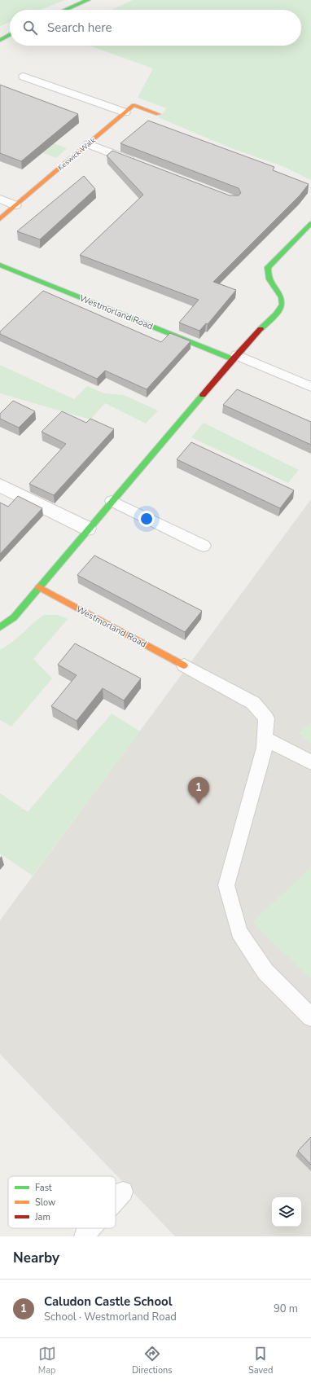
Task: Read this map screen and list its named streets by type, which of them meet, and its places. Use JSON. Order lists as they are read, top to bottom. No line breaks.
{"streets":{"street":["Keswick Walk","Westmorland Road"]},"legend":["Fast","Slow","Jam"],"page":{"search":"Search here","pins":"1","heading":"Nearby","list":[{"mark":"1","name":"Caludon Castle School","note":"School · Westmorland Road","value":"90 m"}],"nav":["Map","Directions","Saved"]}}
